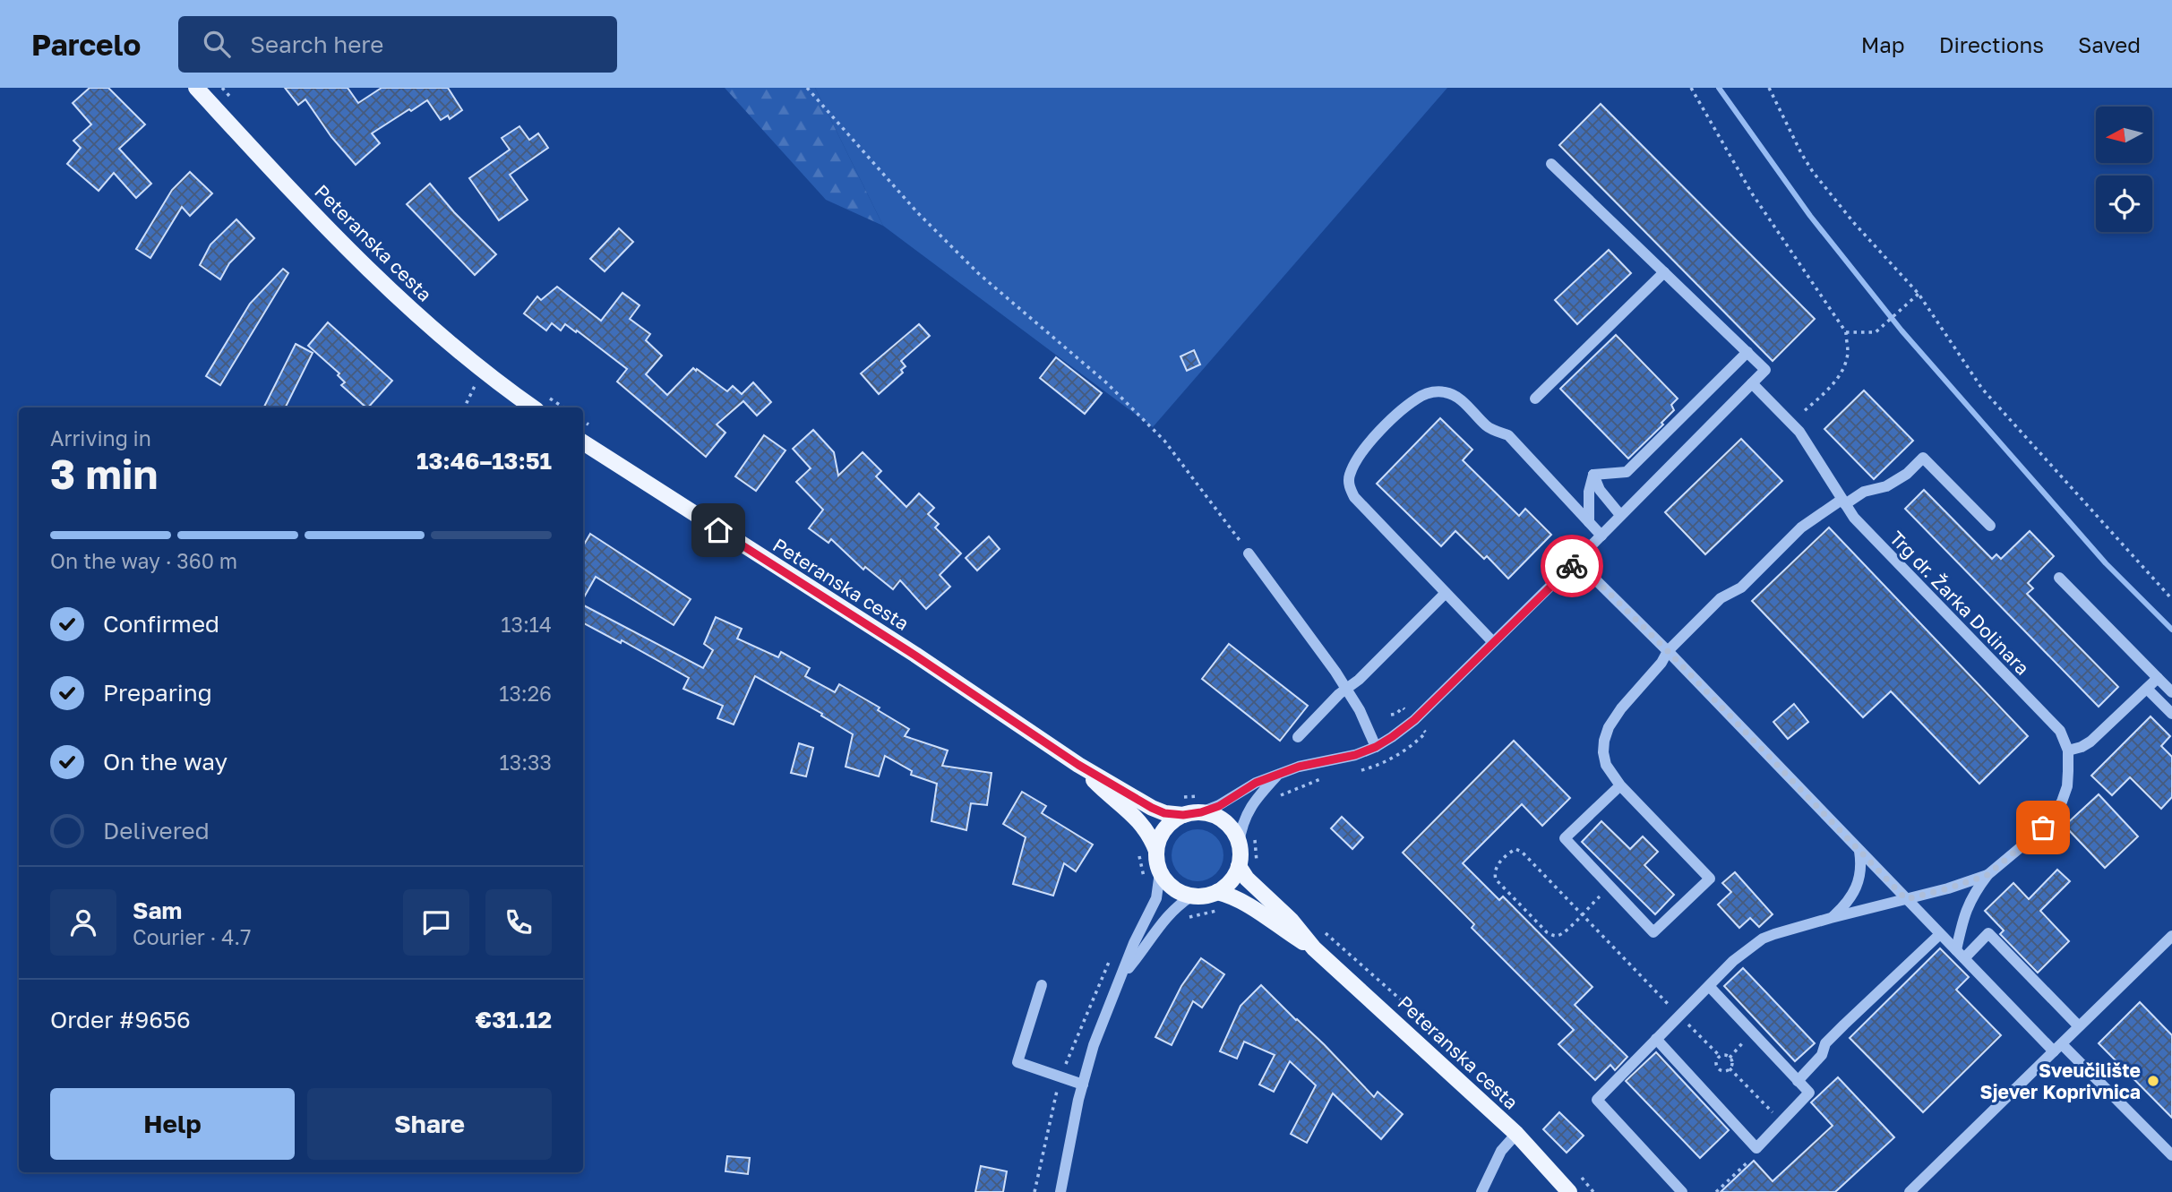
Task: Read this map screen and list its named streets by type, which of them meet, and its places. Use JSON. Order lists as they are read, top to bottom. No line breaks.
{"streets":{"main road":["Peteranska cesta"],"street":["Trg dr. Žarka Dolinara"]},"places":["Sveučilište Sjever Koprivnica"],"north":"left","page":{"header":"Parcelo","search":"Search here","nav":["Map","Directions","Saved"],"heading":["3 min","Arriving in","13:46–13:51"],"panel":["Sam","Courier · 4.7","Order #9656","€31.12"],"bar":"On the way · 360 m","list":[["Confirmed","13:14"],["Preparing","13:26"],["On the way","13:33"],"Delivered"],"buttons":["Help","Share"]}}
